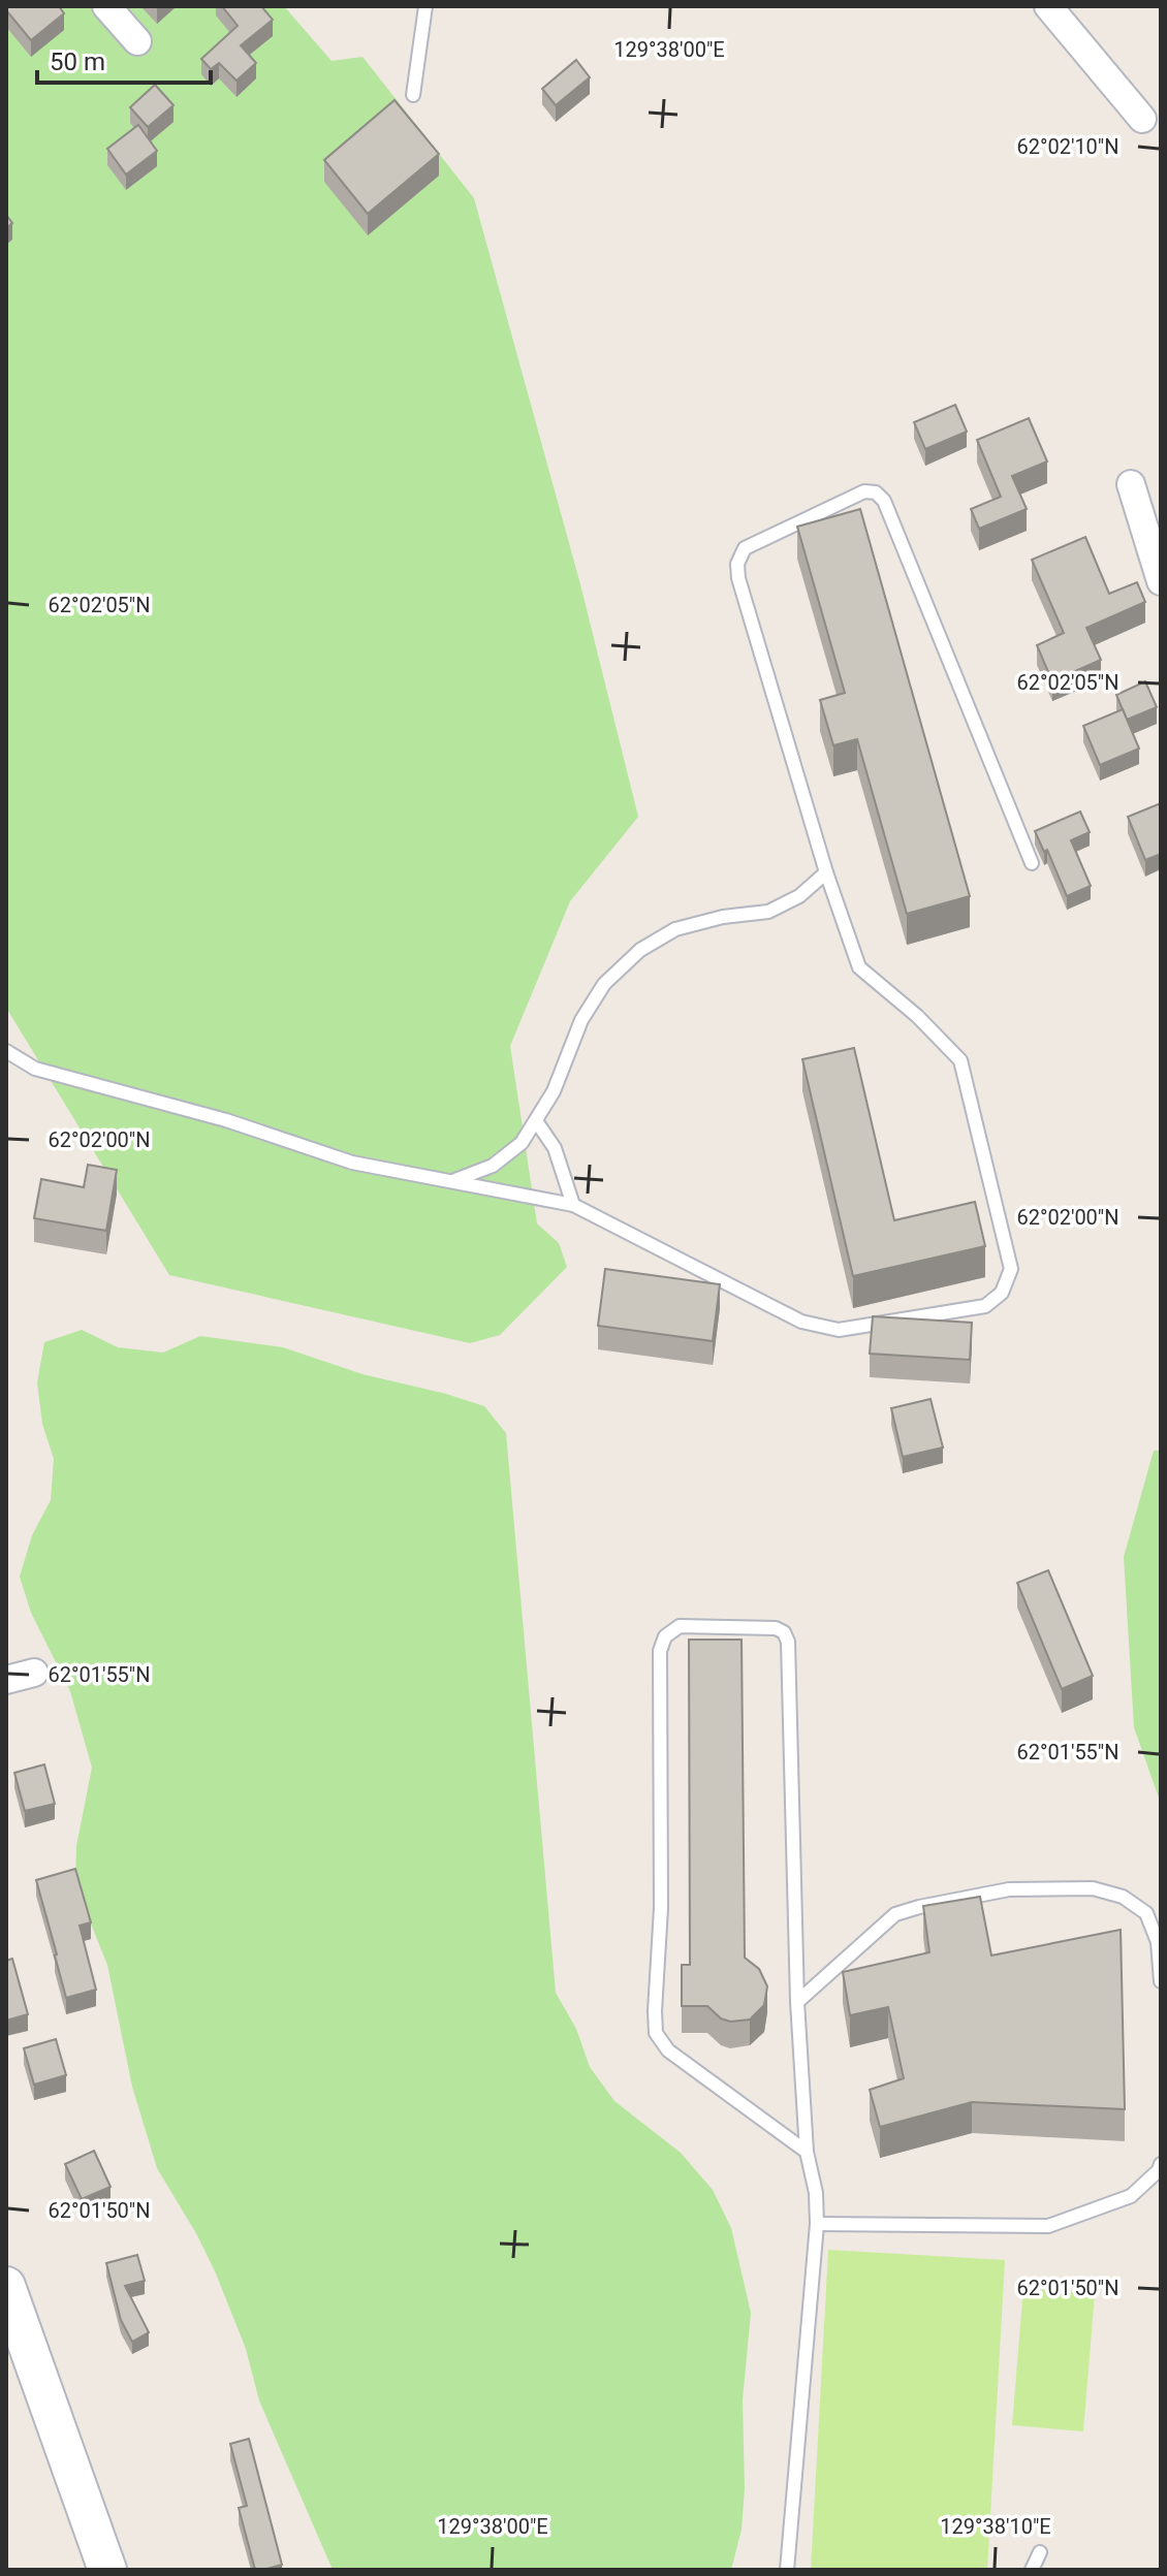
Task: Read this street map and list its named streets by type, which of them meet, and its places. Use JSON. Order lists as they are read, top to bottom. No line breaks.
{"scale_bar":"50 m","coordinates":["129°38'00\"E","62°02'10\"N","62°02'05\"N","62°02'00\"N","62°01'55\"N","62°01'50\"N","129°38'10\"E"]}
